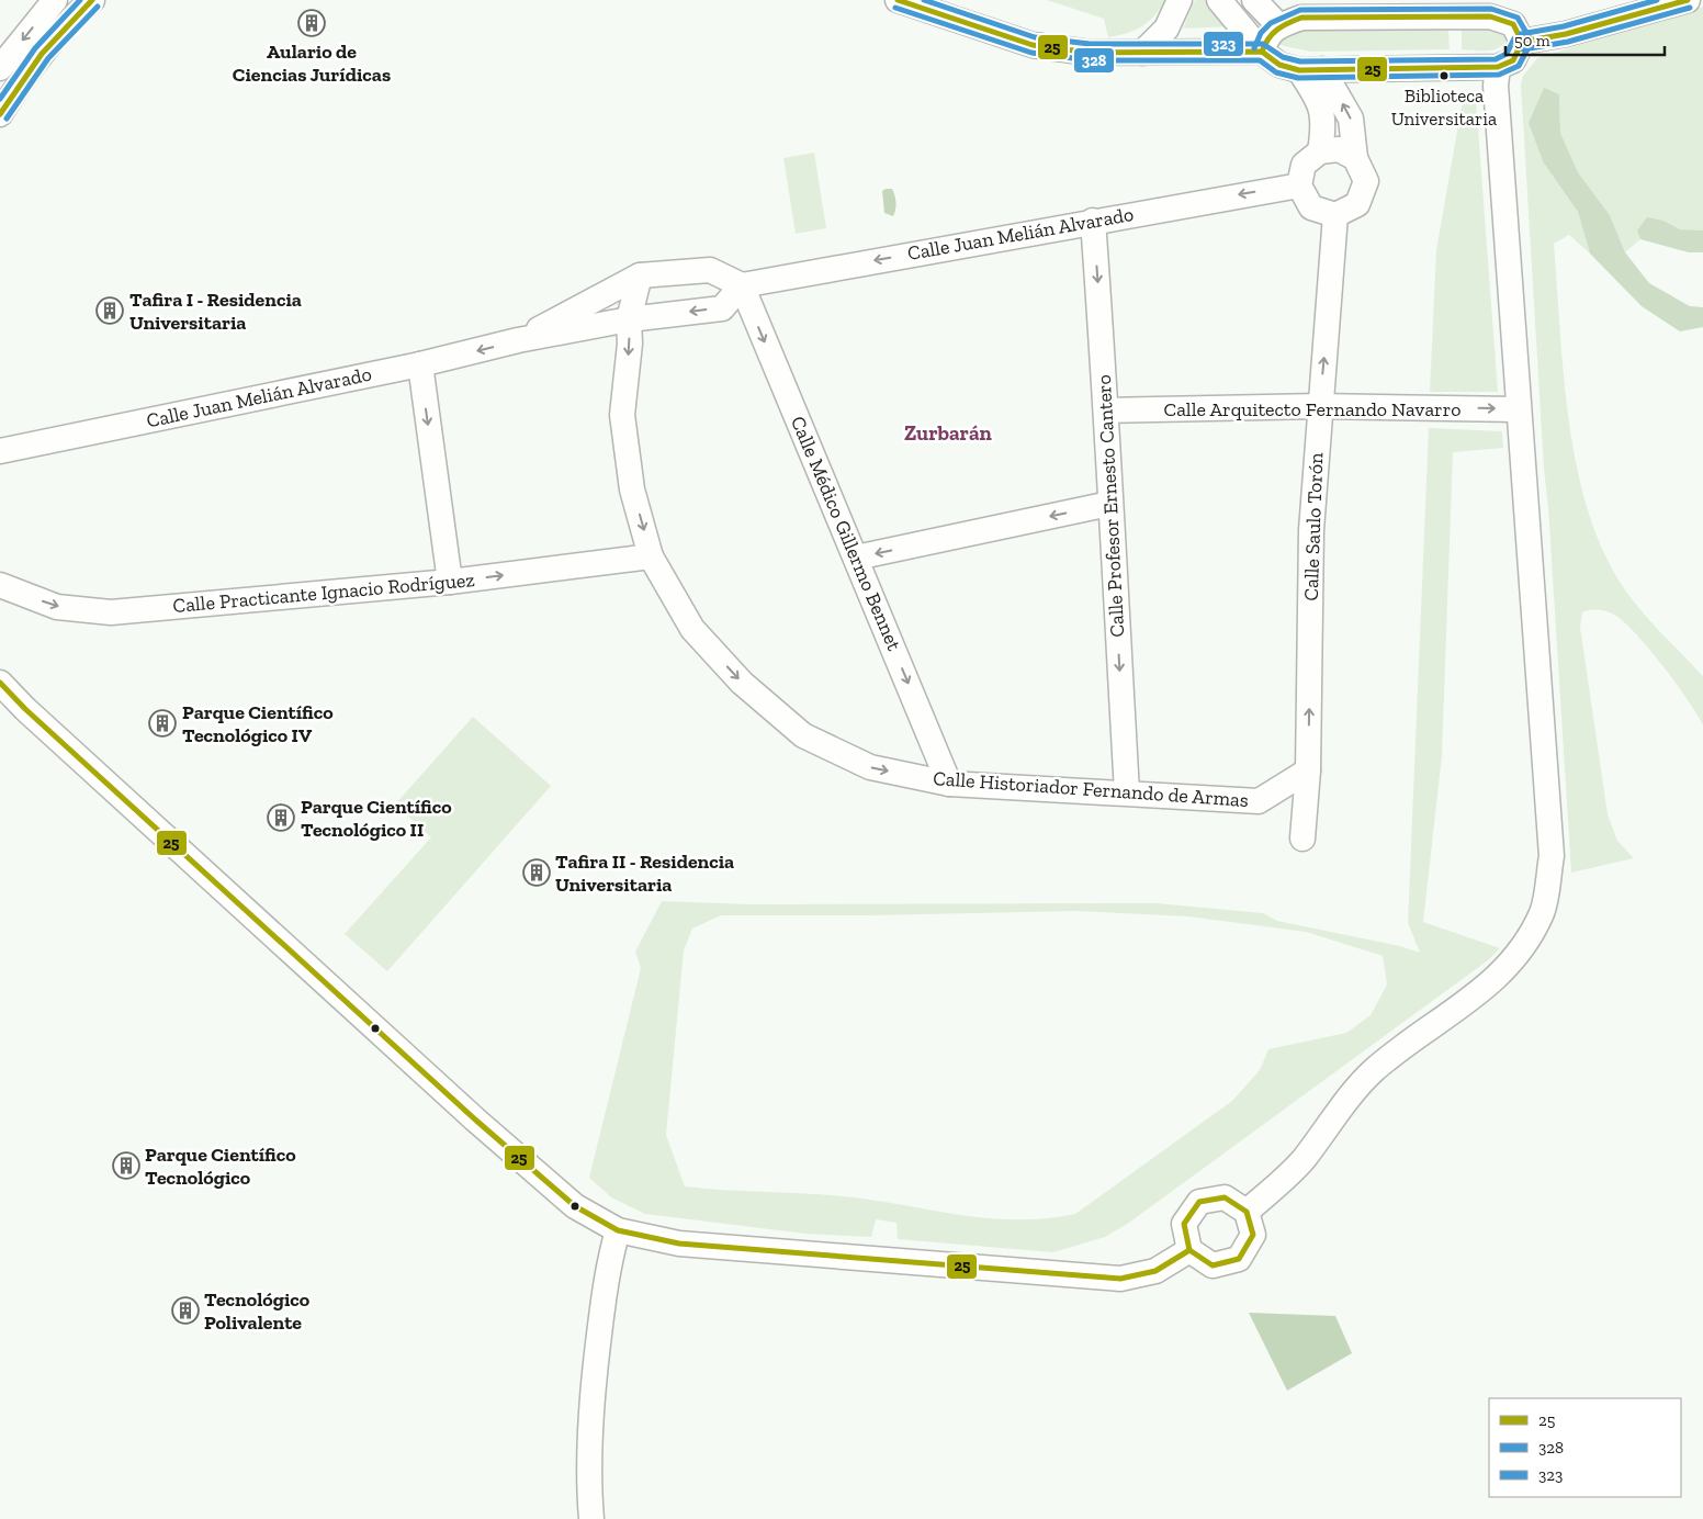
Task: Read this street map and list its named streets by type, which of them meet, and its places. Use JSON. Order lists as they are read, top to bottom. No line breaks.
{"streets":{"street":["Calle Juan Melián Alvarado","Calle Arquitecto Fernando Navarro","Calle Profesor Ernesto Cantero","Calle Saulo Torón","Calle Médico Gillermo Bennet","Calle Practicante Ignacio Rodríguez","Calle Historiador Fernando de Armas"]},"crossings":[["Calle Juan Melián Alvarado","Calle Profesor Ernesto Cantero"],["Calle Juan Melián Alvarado","Calle Saulo Torón"],["Calle Juan Melián Alvarado","Calle Médico Gillermo Bennet"],["Calle Juan Melián Alvarado","Calle Historiador Fernando de Armas"],["Calle Arquitecto Fernando Navarro","Calle Profesor Ernesto Cantero"],["Calle Arquitecto Fernando Navarro","Calle Saulo Torón"],["Calle Profesor Ernesto Cantero","Calle Historiador Fernando de Armas"],["Calle Saulo Torón","Calle Historiador Fernando de Armas"],["Calle Médico Gillermo Bennet","Calle Historiador Fernando de Armas"],["Calle Practicante Ignacio Rodríguez","Calle Historiador Fernando de Armas"]],"one_way":["Calle Arquitecto Fernando Navarro","Calle Profesor Ernesto Cantero","Calle Médico Gillermo Bennet","Calle Practicante Ignacio Rodríguez","Calle Historiador Fernando de Armas"],"districts":["Zurbarán"],"places":{"building":["Aulario de Ciencias Jurídicas","Tafira I - Residencia Universitaria","Parque Científico Tecnológico IV","Parque Científico Tecnológico II","Tafira II - Residencia Universitaria","Parque Científico Tecnológico","Tecnológico Polivalente"],"other":["Biblioteca Universitaria"]},"lines":["transit line 25","transit line 323","transit line 328"],"legend":["25","328","323"],"scale_bar":"50 m"}
